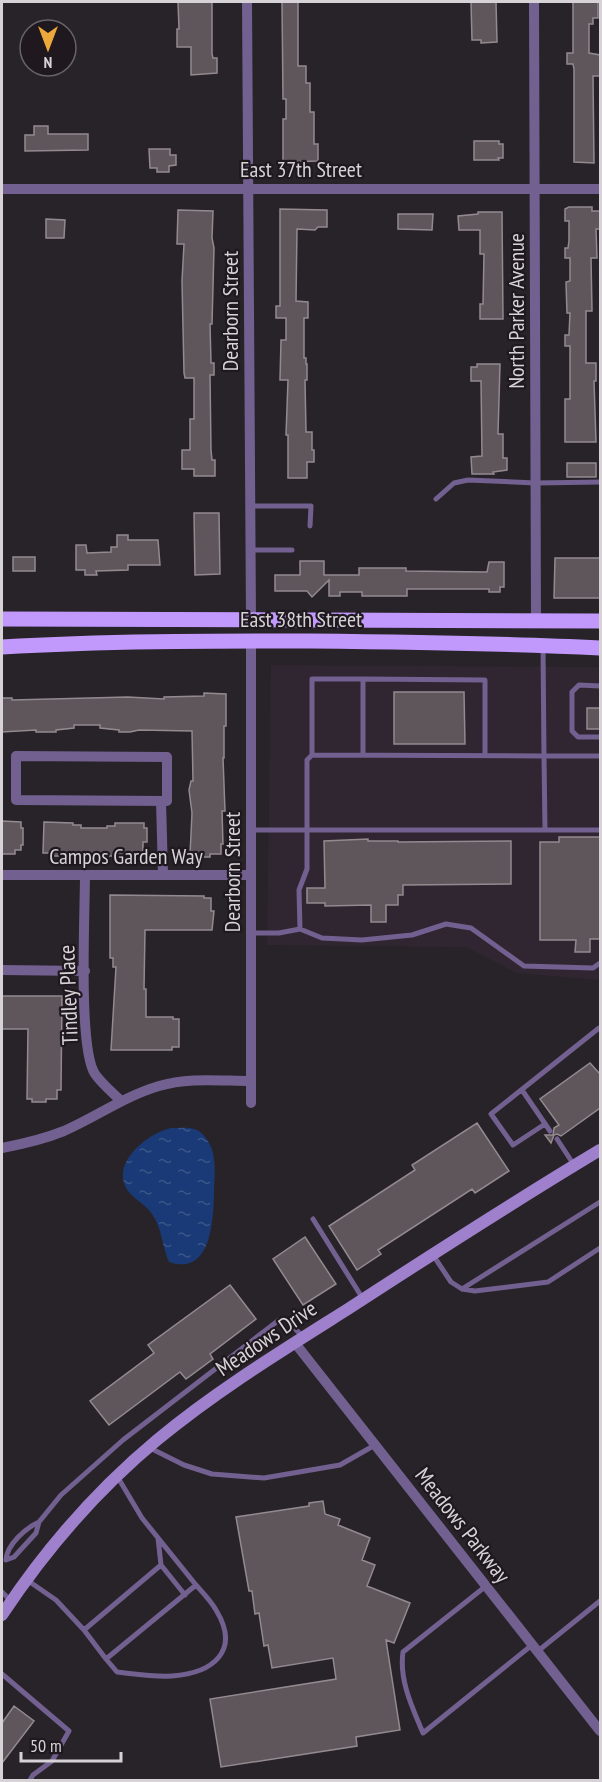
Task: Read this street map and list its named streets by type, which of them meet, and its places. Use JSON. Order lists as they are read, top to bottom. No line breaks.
{"streets":{"main road":["East 38th Street"],"street":["East 37th Street","Dearborn Street","North Parker Avenue","Campos Garden Way","Tindley Place","Meadows Drive","Meadows Parkway"]},"crossings":[["East 37th Street","Dearborn Street"],["East 37th Street","North Parker Avenue"],["Dearborn Street","East 38th Street"],["Dearborn Street","Campos Garden Way"],["North Parker Avenue","East 38th Street"],["Campos Garden Way","Tindley Place"],["Meadows Drive","Meadows Parkway"]],"scale_bar":"50 m","north":"bottom"}
